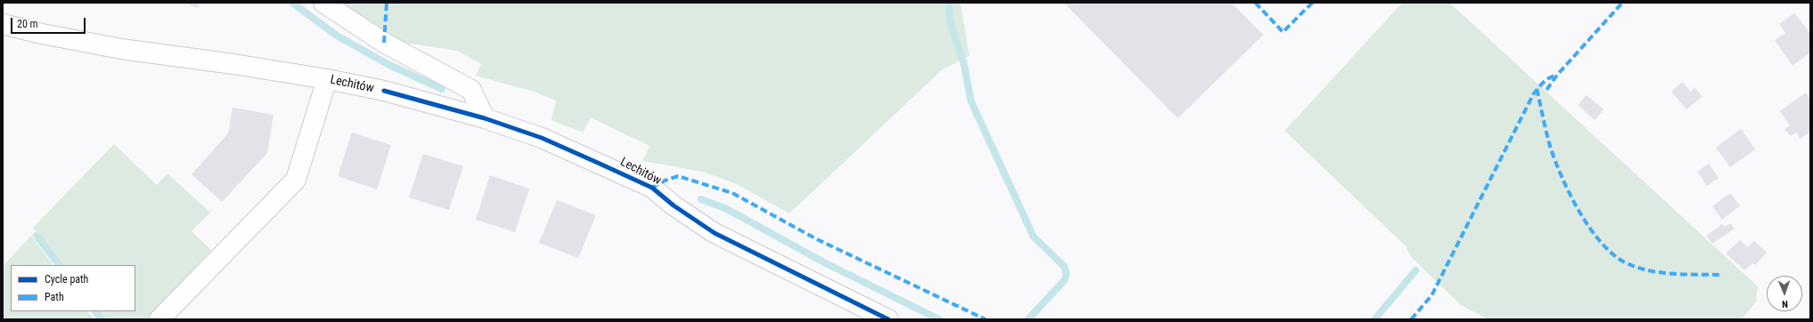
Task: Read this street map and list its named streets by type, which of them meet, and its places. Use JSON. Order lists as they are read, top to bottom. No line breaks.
{"streets":{"street":["Lechitów"]},"legend":["Cycle path","Path"],"scale_bar":"20 m","north":"bottom"}
